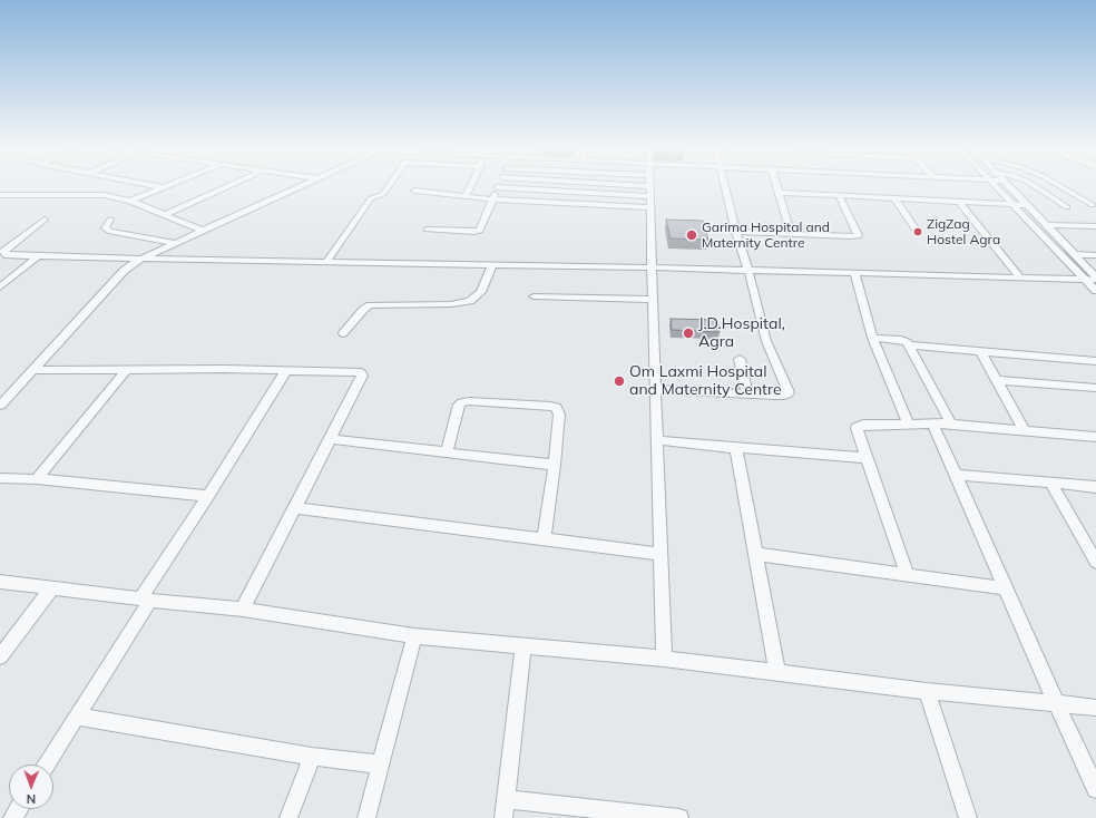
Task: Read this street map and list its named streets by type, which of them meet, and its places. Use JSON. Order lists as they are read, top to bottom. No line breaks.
{"places":["ZigZag Hostel Agra","Garima Hospital and Maternity Centre","J.D.Hospital, Agra","Om Laxmi Hospital and Maternity Centre"],"north":"bottom"}
